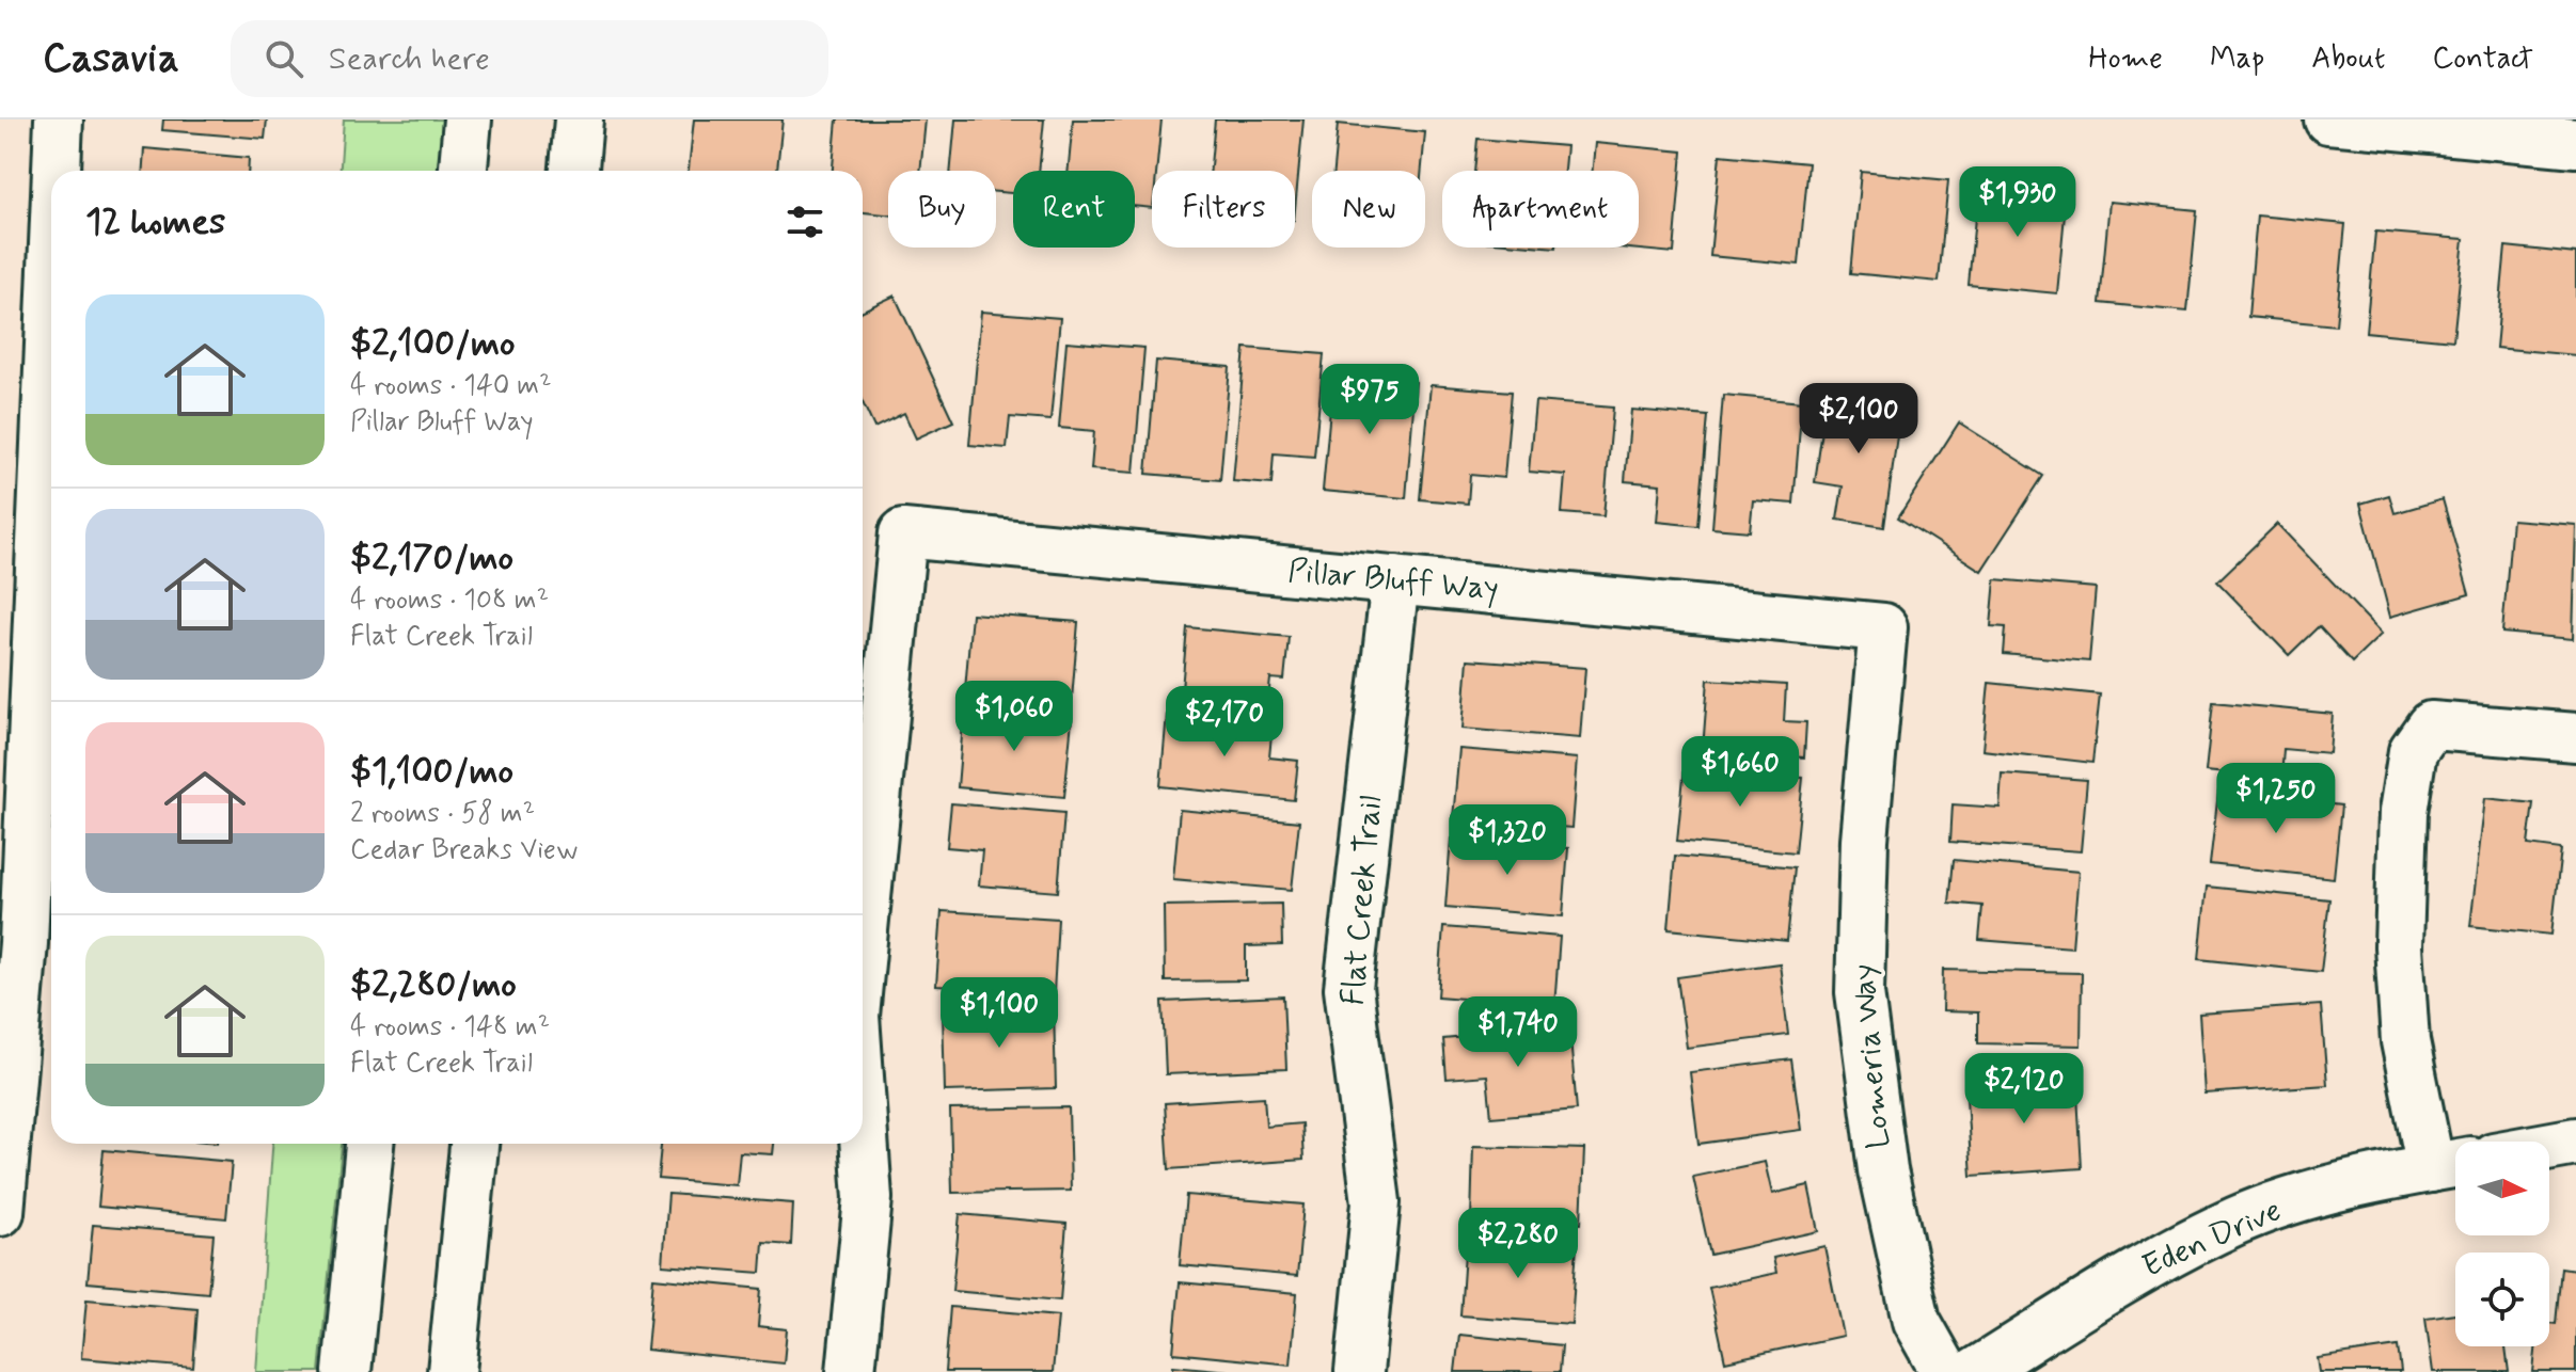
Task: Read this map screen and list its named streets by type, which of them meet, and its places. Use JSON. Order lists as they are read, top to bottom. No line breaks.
{"streets":{"street":["Pillar Bluff Way","Flat Creek Trail","Lomeria Way","Eden Drive"]},"crossings":[["Pillar Bluff Way","Flat Creek Trail"],["Pillar Bluff Way","Lomeria Way"]],"north":"right","page":{"header":"Casavia","search":"Search here","nav":["Home","Map","About","Contact"],"price":["$1,930","$975","$2,100","$1,060","$2,170","$1,660","$1,250","$1,320","$1,100","$1,740","$2,120","$2,280"],"chip":["Buy","Rent","Filters","New","Apartment"],"heading":"12 homes","list":[{"name":"$2,100/mo","note":"4 rooms · 140 m² · Pillar Bluff Way"},{"name":"$2,170/mo","note":"4 rooms · 108 m² · Flat Creek Trail"},{"name":"$1,100/mo","note":"2 rooms · 58 m² · Cedar Breaks View"},{"name":"$2,280/mo","note":"4 rooms · 148 m² · Flat Creek Trail"}]}}
